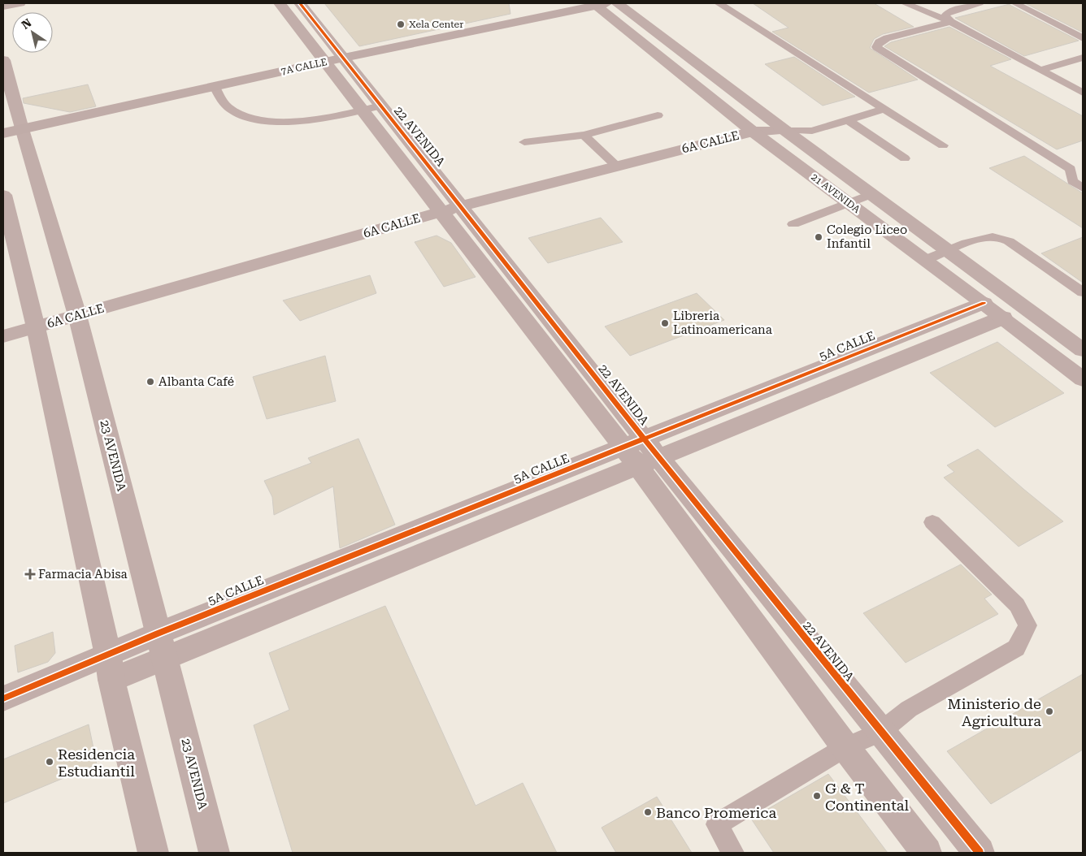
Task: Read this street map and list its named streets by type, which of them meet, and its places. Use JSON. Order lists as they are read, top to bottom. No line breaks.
{"streets":{"main road":["7A CALLE"],"street":["22 AVENIDA","6A CALLE","21 AVENIDA","5A CALLE","23 AVENIDA"]},"crossings":[["7A CALLE","22 AVENIDA"],["7A CALLE","21 AVENIDA"],["7A CALLE","23 AVENIDA"],["22 AVENIDA","6A CALLE"],["22 AVENIDA","5A CALLE"],["6A CALLE","21 AVENIDA"],["6A CALLE","23 AVENIDA"],["21 AVENIDA","5A CALLE"],["5A CALLE","23 AVENIDA"]],"places":{"other":["Xela Center","Colegio Liceo Infantil","Libreria Latinoamericana","Albanta Café","Ministerio de Agricultura","Residencia Estudiantil","G & T Continental","Banco Promerica"],"health":["Farmacia Abisa"]},"north":"top left"}
